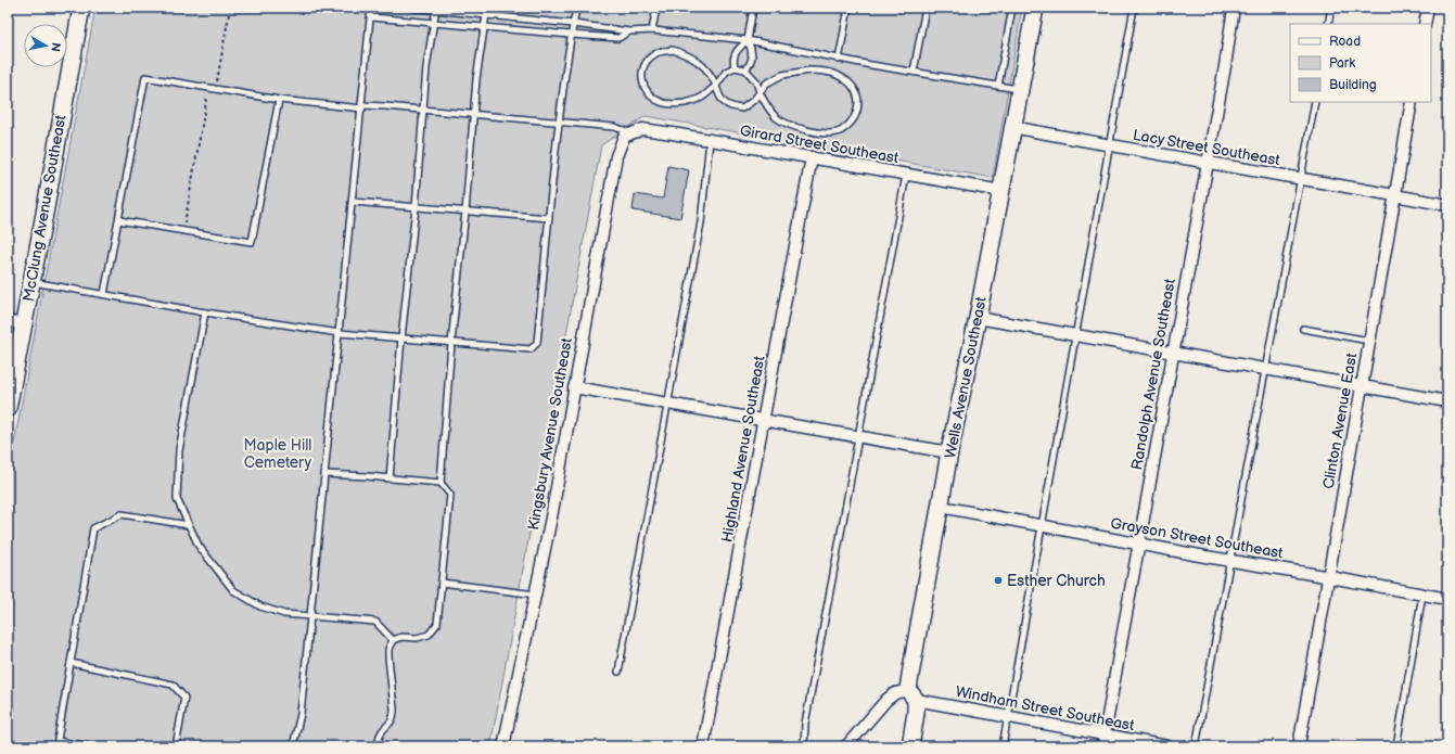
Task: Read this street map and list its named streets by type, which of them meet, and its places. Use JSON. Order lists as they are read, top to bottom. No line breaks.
{"streets":{"street":["Girard Street Southeast","Lacy Street Southeast","McClung Avenue Southeast","Randolph Avenue Southeast","Wells Avenue Southeast","Clinton Avenue East","Kingsbury Avenue Southeast","Highland Avenue Southeast","Grayson Street Southeast","Windham Street Southeast"]},"crossings":[["Girard Street Southeast","Wells Avenue Southeast"],["Girard Street Southeast","Kingsbury Avenue Southeast"],["Girard Street Southeast","Highland Avenue Southeast"],["Lacy Street Southeast","Randolph Avenue Southeast"],["Lacy Street Southeast","Wells Avenue Southeast"],["Lacy Street Southeast","Clinton Avenue East"],["Randolph Avenue Southeast","Grayson Street Southeast"],["Randolph Avenue Southeast","Windham Street Southeast"],["Wells Avenue Southeast","Grayson Street Southeast"],["Wells Avenue Southeast","Windham Street Southeast"],["Clinton Avenue East","Grayson Street Southeast"]],"parks":["Maple Hill Cemetery"],"places":["Esther Church"],"legend":["Road","Park","Building"],"north":"right"}
